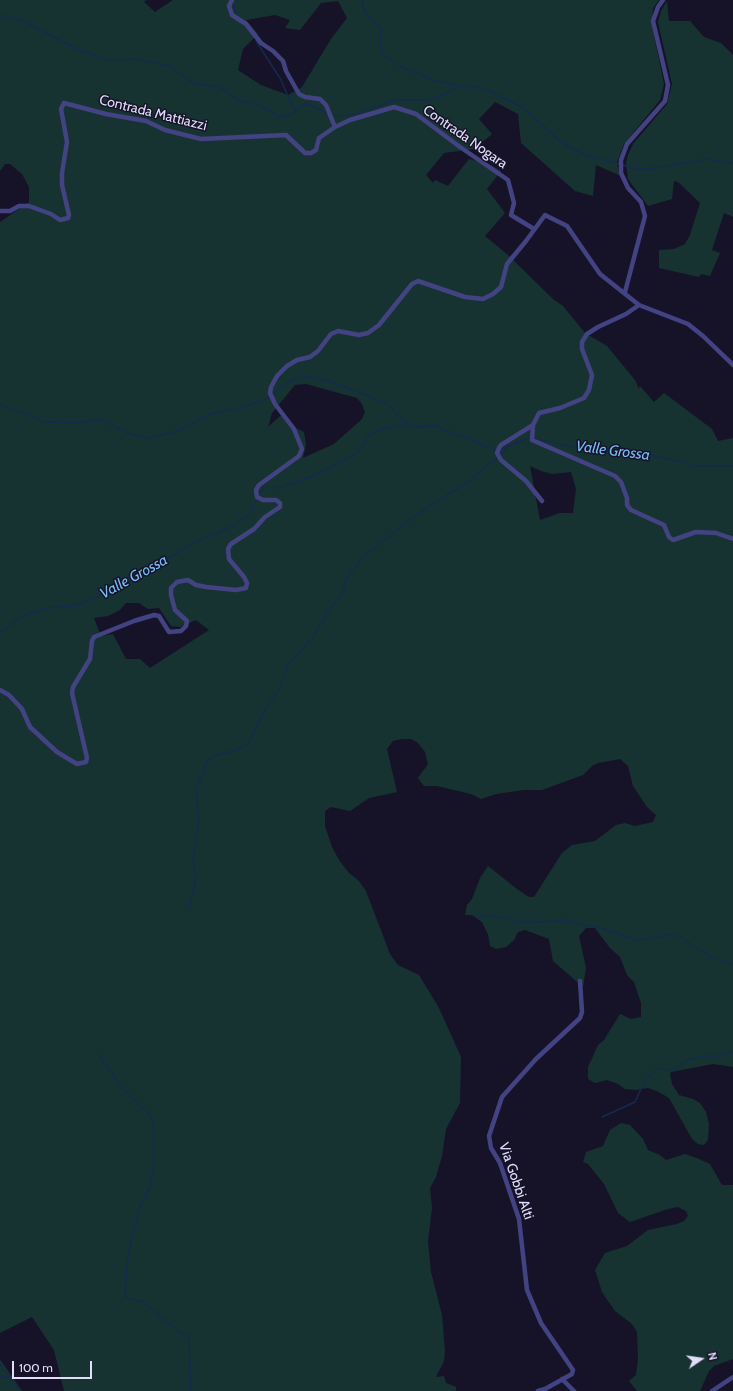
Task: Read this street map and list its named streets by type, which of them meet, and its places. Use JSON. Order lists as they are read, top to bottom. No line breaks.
{"streets":{"street":["Contrada Mattiazzi","Contrada Nogara","Via Gobbi Alti"]},"crossings":[["Contrada Mattiazzi","Contrada Nogara"]],"water":["Valle Grossa"],"scale_bar":"100 m","north":"right"}
